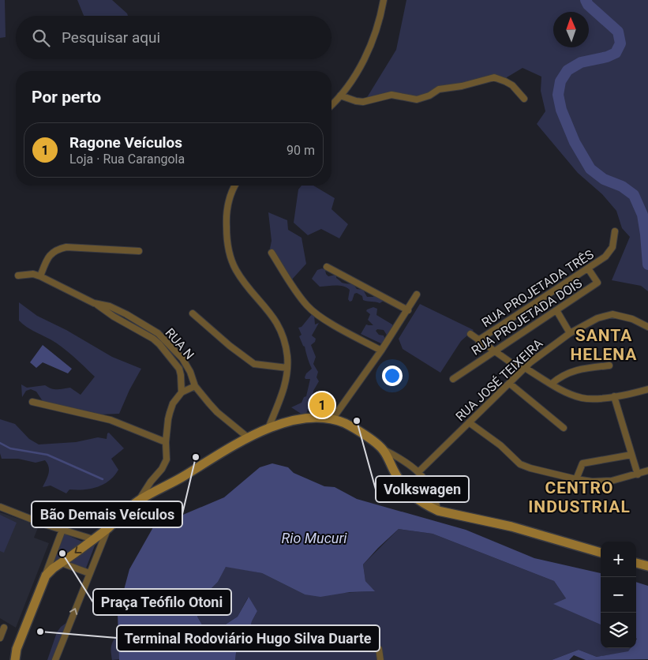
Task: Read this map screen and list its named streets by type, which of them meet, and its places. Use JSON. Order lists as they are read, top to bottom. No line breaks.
{"streets":{"street":["RUA PROJETADA TRÊS","RUA PROJETADA DOIS","RUA N","RUA JOSÉ TEIXEIRA"]},"crossings":[["RUA PROJETADA TRÊS","RUA PROJETADA DOIS"]],"districts":["SANTA HELENA","CENTRO INDUSTRIAL"],"water":["Rio Mucuri"],"places":["Volkswagen","Bão Demais Veículos","Praça Teófilo Otoni","Terminal Rodoviário Hugo Silva Duarte"],"north":"top","page":{"search":"Pesquisar aqui","heading":"Por perto","list":[{"mark":"1","name":"Ragone Veículos","note":"Loja · Rua Carangola","value":"90 m"}],"pins":"1","map_buttons":["+","−"]}}
